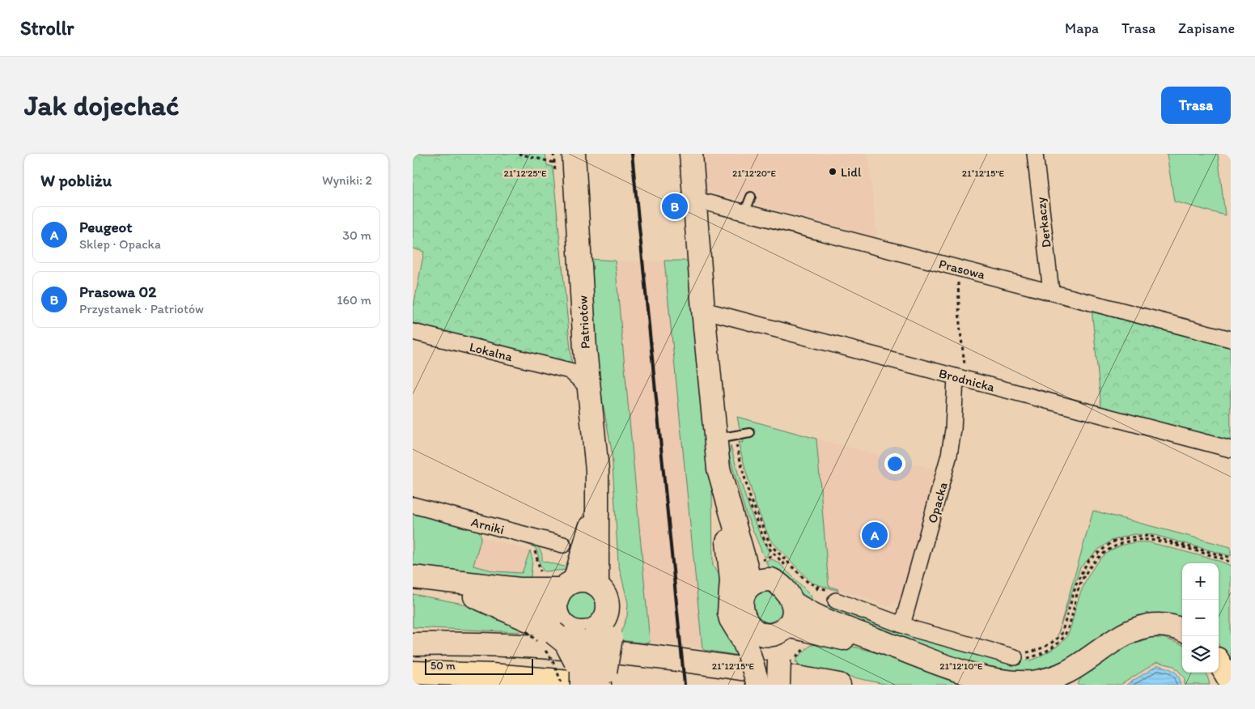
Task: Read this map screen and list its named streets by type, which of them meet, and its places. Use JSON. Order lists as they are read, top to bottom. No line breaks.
{"streets":{"main road":["Patriotów"],"street":["Derkaczy","Prasowa","Lokalna","Brodnicka","Opacka","Arniki"]},"crossings":[["Derkaczy","Prasowa"],["Patriotów","Lokalna"],["Brodnicka","Opacka"]],"places":["Lidl"],"scale_bar":"50 m","page":{"header":"Strollr","nav":["Mapa","Trasa","Zapisane"],"buttons":"Trasa","title":"Jak dojechać","heading":["W pobliżu","Wyniki: 2"],"pins":["B","A"],"list":[{"mark":"A","name":"Peugeot","note":"Sklep · Opacka","value":"30 m"},{"mark":"B","name":"Prasowa 02","note":"Przystanek · Patriotów","value":"160 m"}],"map_buttons":["+","−"],"scale":"50 m"},"coordinates":["21°12'25\"E","21°12'20\"E","21°12'15\"E","21°12'10\"E"]}
